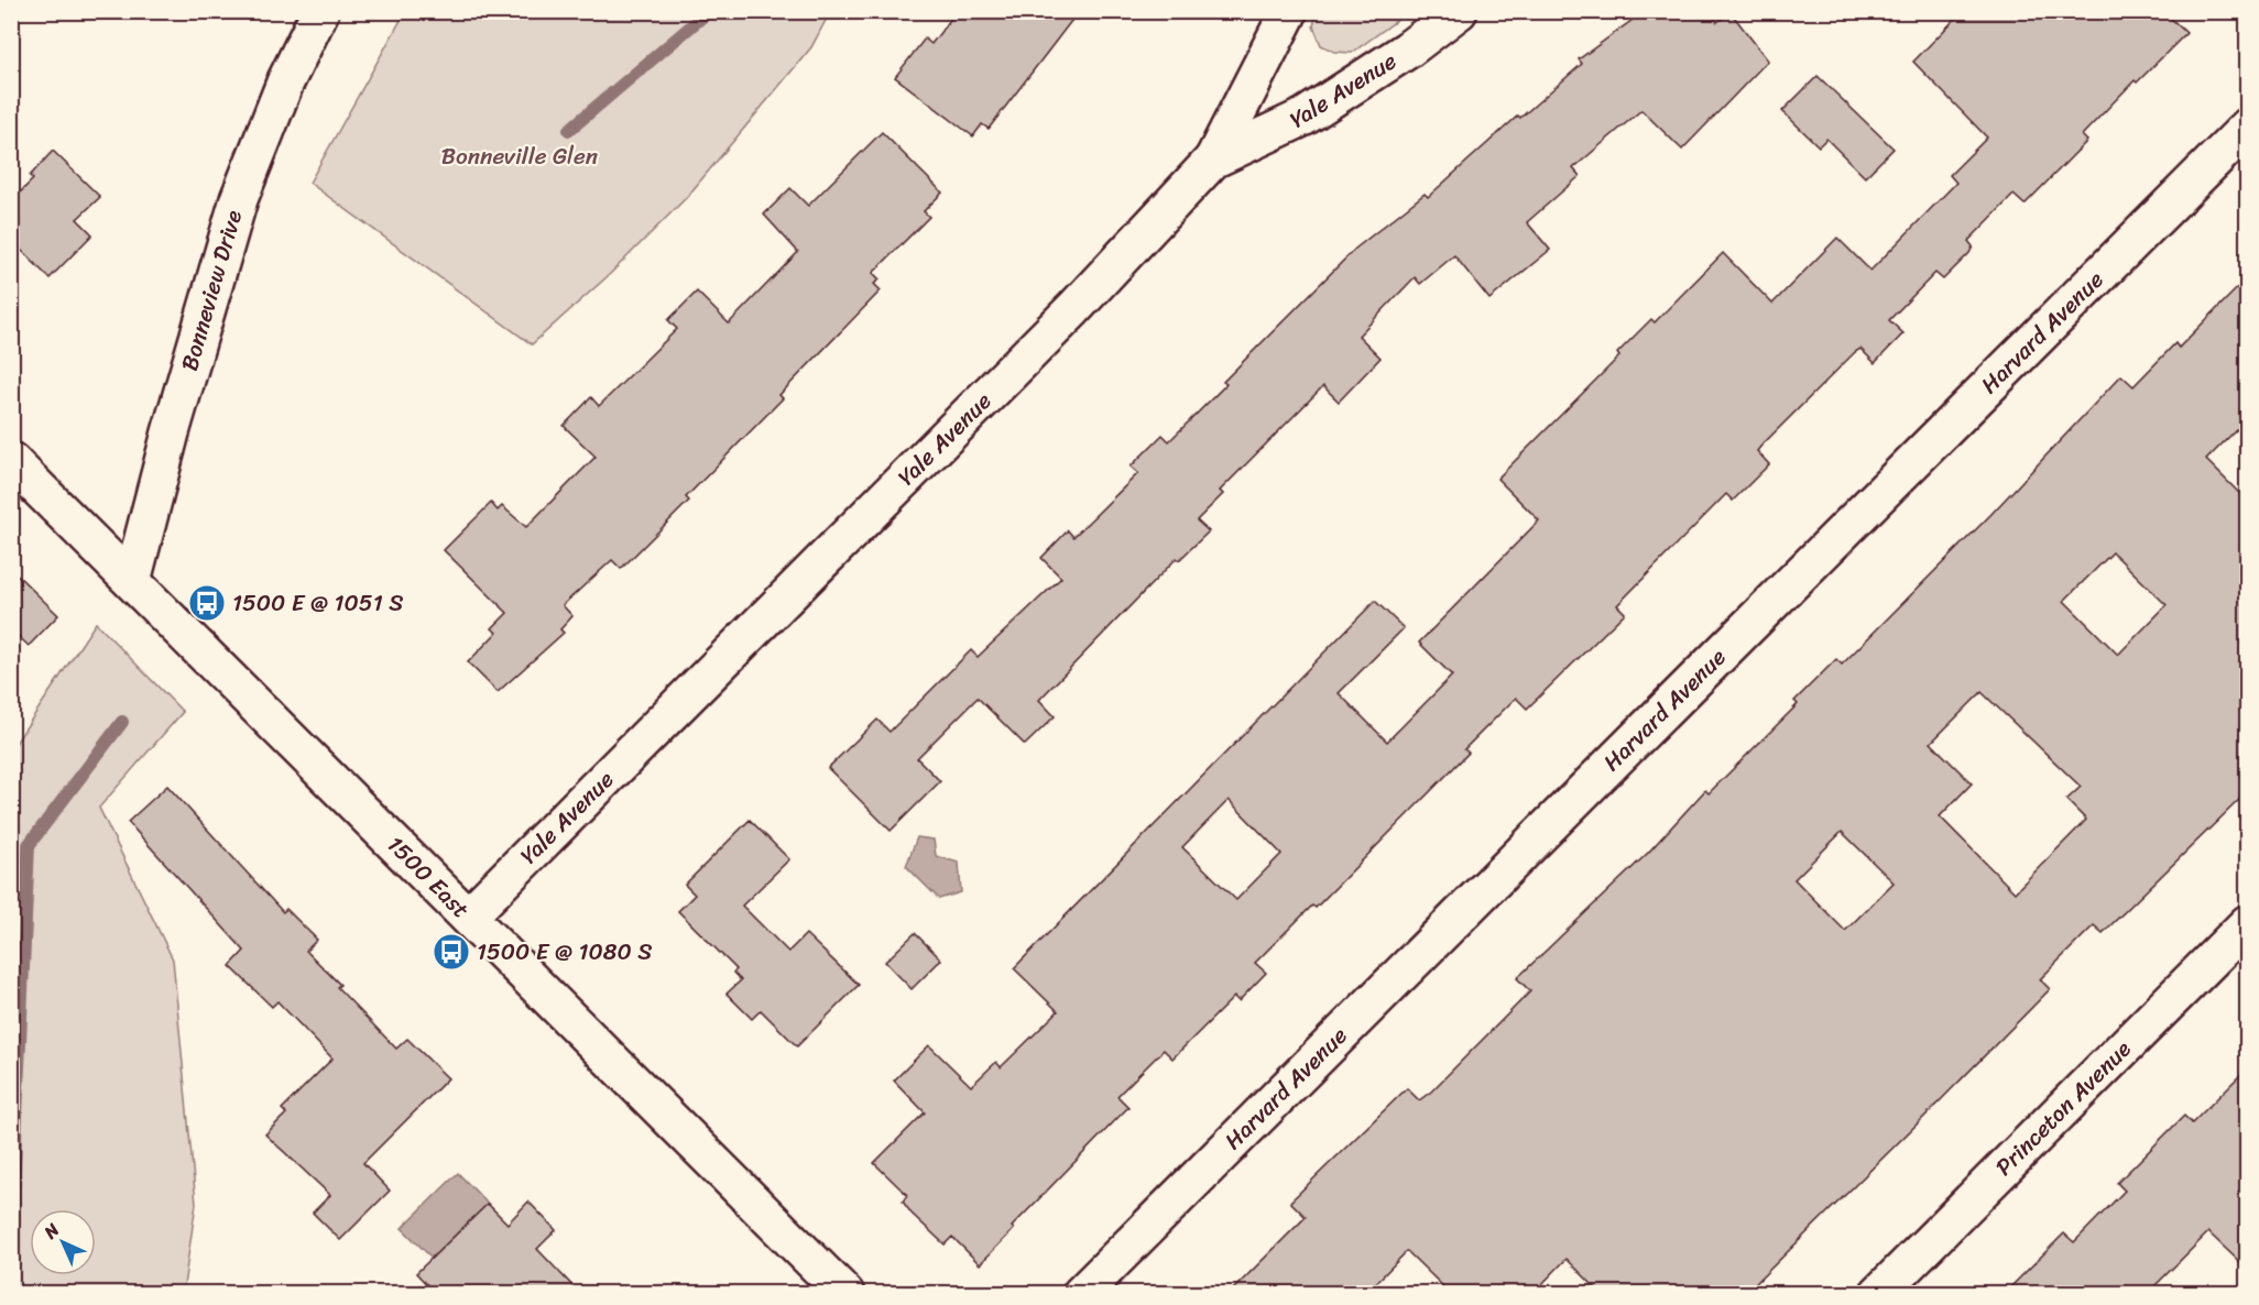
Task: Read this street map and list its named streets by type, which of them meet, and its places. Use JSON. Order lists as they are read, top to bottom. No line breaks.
{"streets":{"street":["Yale Avenue","Bonneview Drive","Harvard Avenue","1500 East","Princeton Avenue"]},"crossings":[["Yale Avenue","1500 East"],["Bonneview Drive","1500 East"]],"parks":["Bonneville Glen"],"places":{"bus stop":["1500 E @ 1051 S","1500 E @ 1080 S"]},"north":"top left"}
